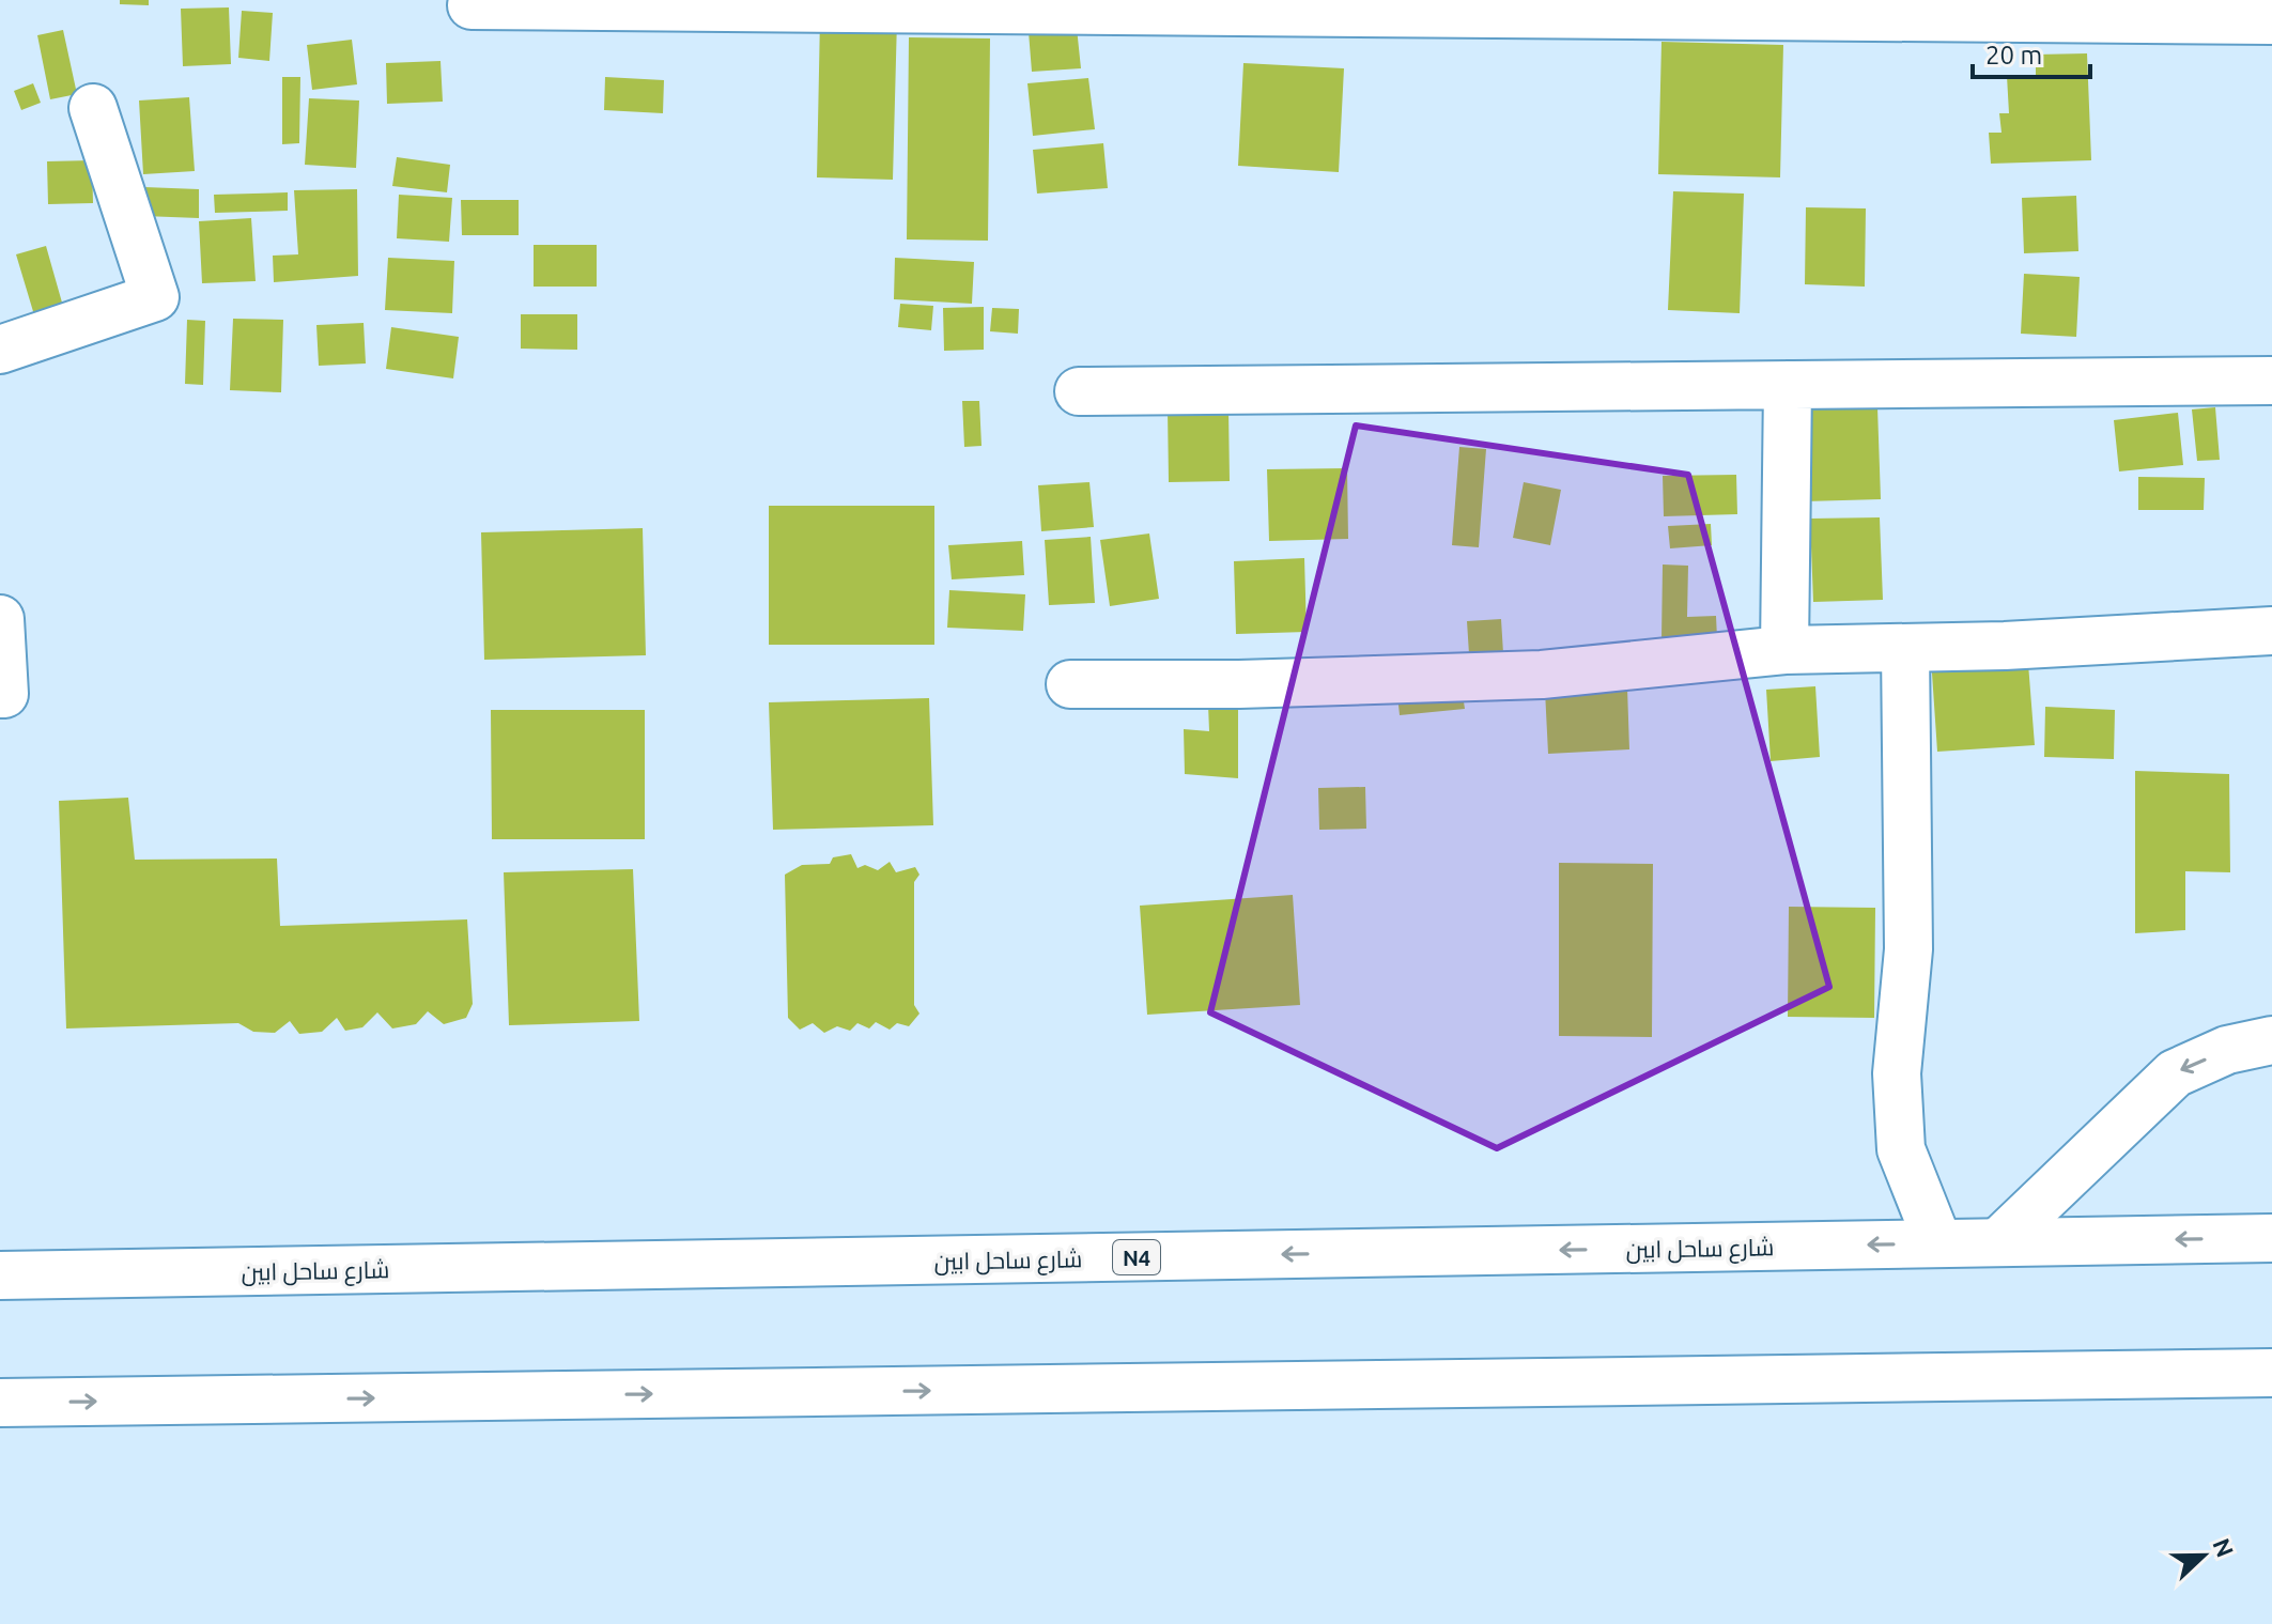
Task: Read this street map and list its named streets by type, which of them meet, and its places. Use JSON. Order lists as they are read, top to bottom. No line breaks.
{"streets":{"main road":["شارع ساحل ابين","N4"]},"scale_bar":"20 m","north":"right"}
